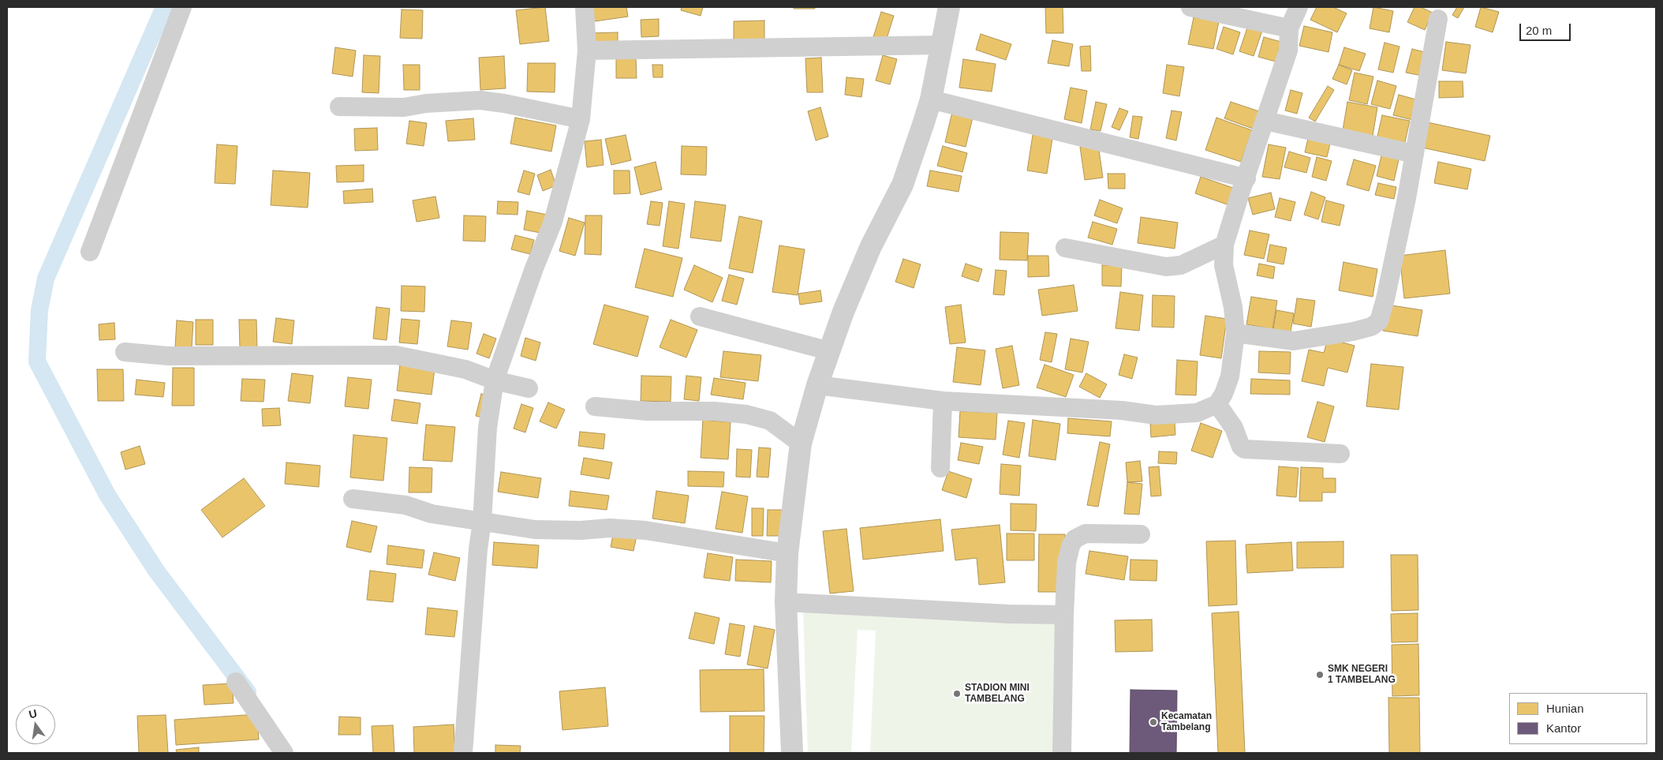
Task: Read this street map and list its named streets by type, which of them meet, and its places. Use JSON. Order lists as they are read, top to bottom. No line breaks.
{"places":["SMK NEGERI 1 TAMBELANG","STADION MINI TAMBELANG","Kecamatan Tambelang"],"legend":["Hunian","Kantor"],"scale_bar":"20 m","north":"top"}
